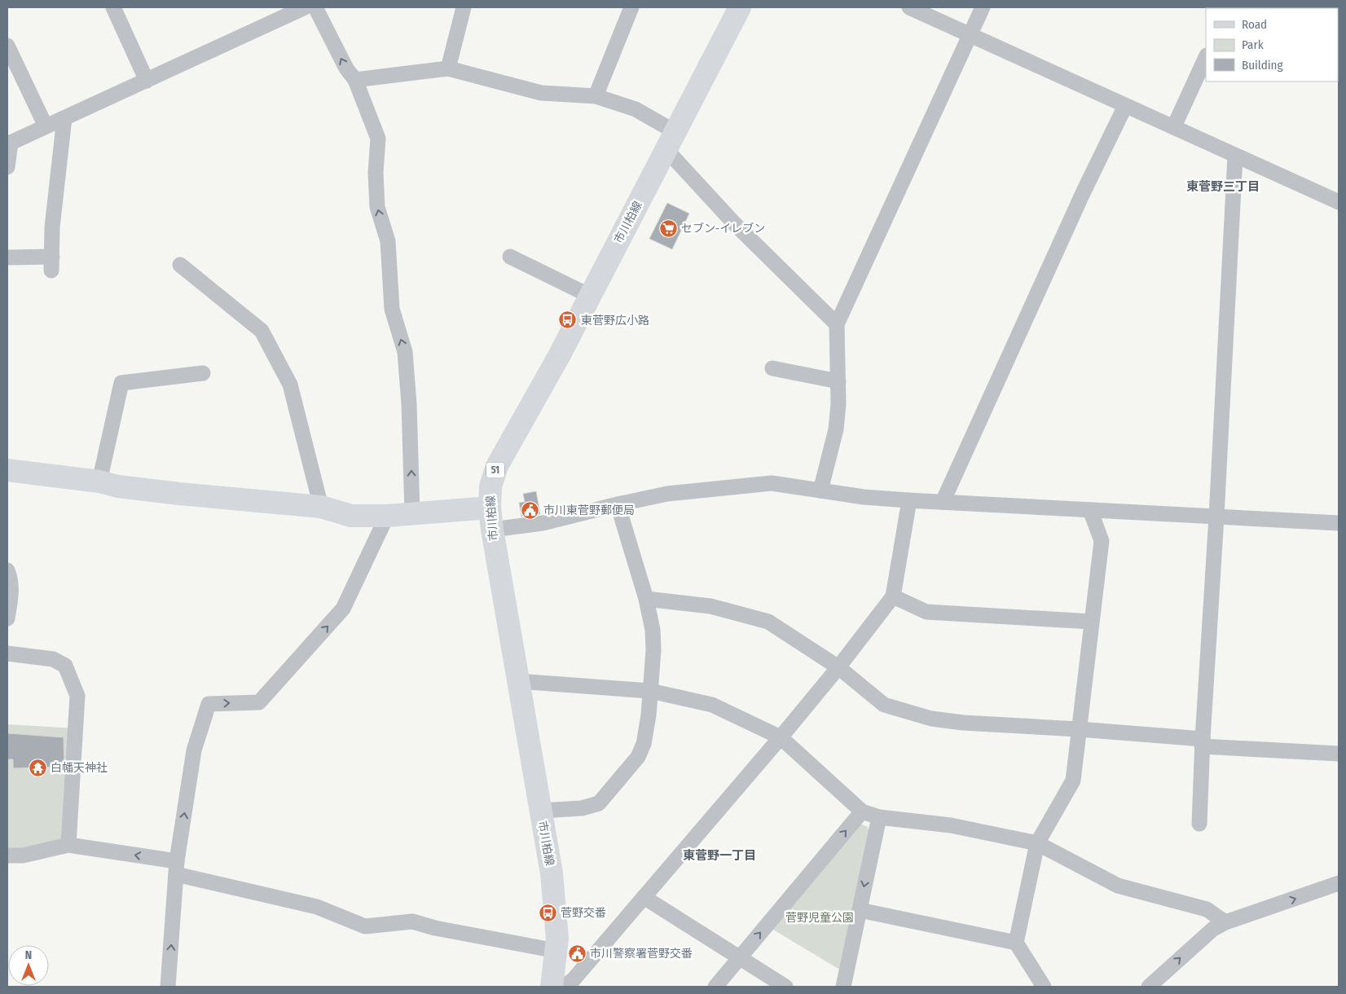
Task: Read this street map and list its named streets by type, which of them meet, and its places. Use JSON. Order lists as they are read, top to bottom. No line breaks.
{"streets":{"main road":["市川柏線","51"]},"districts":["東菅野三丁目","東菅野一丁目"],"parks":["菅野児童公園"],"places":{"supermarket":["セブン-イレブン"],"bus stop":["東菅野広小路","菅野交番"],"public building":["市川東菅野郵便局","市川警察署菅野交番"],"temple":["白幡天神社"]},"legend":["Road","Park","Building"],"north":"top"}
